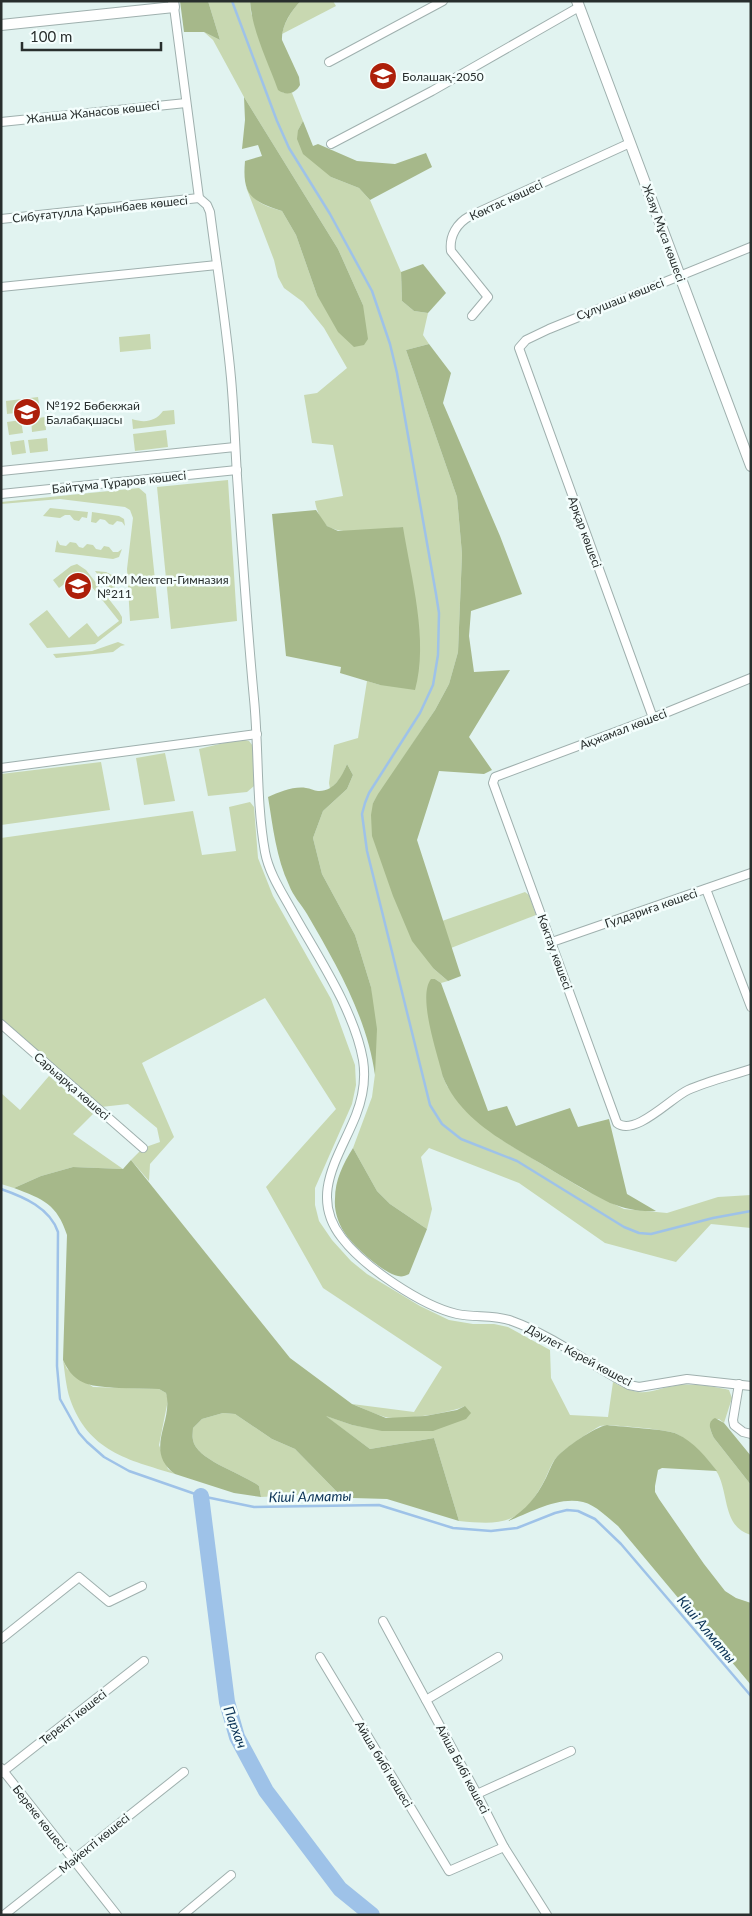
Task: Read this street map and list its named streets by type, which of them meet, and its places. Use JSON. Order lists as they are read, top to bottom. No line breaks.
{"streets":{"street":["Жанша Жанасов көшесі","Көктас көшесі","Сибуғатулла Қарынбаев көшесі","Жаяу Мұса көшесі","Сұлушаш көшесі","Байтұма Тұраров көшесі","Арқар көшесі","Ақжамал көшесі","Гүлдариға көшесі","Көктау көшесі","Сарыарқа көшесі","Дәулет Керей көшесі","Теректі көшесі","Айша бибі көшесі","Айша Бибі көшесі","Береке көшесі","Мәйекті көшесі"]},"crossings":[["Көктас көшесі","Жаяу Мұса көшесі"],["Сибуғатулла Қарынбаев көшесі","Дәулет Керей көшесі"],["Жаяу Мұса көшесі","Сұлушаш көшесі"],["Сұлушаш көшесі","Арқар көшесі"],["Байтұма Тұраров көшесі","Дәулет Керей көшесі"],["Арқар көшесі","Ақжамал көшесі"],["Ақжамал көшесі","Көктау көшесі"],["Гүлдариға көшесі","Көктау көшесі"],["Теректі көшесі","Береке көшесі"],["Айша бибі көшесі","Айша Бибі көшесі"],["Береке көшесі","Мәйекті көшесі"]],"water":["Кіші Алматы","Пархач"],"places":{"school or university":["Болашақ-2050","№192 Бөбекжай Балабақшасы","КММ Мектеп-Гимназия №211"]},"scale_bar":"100 m"}
